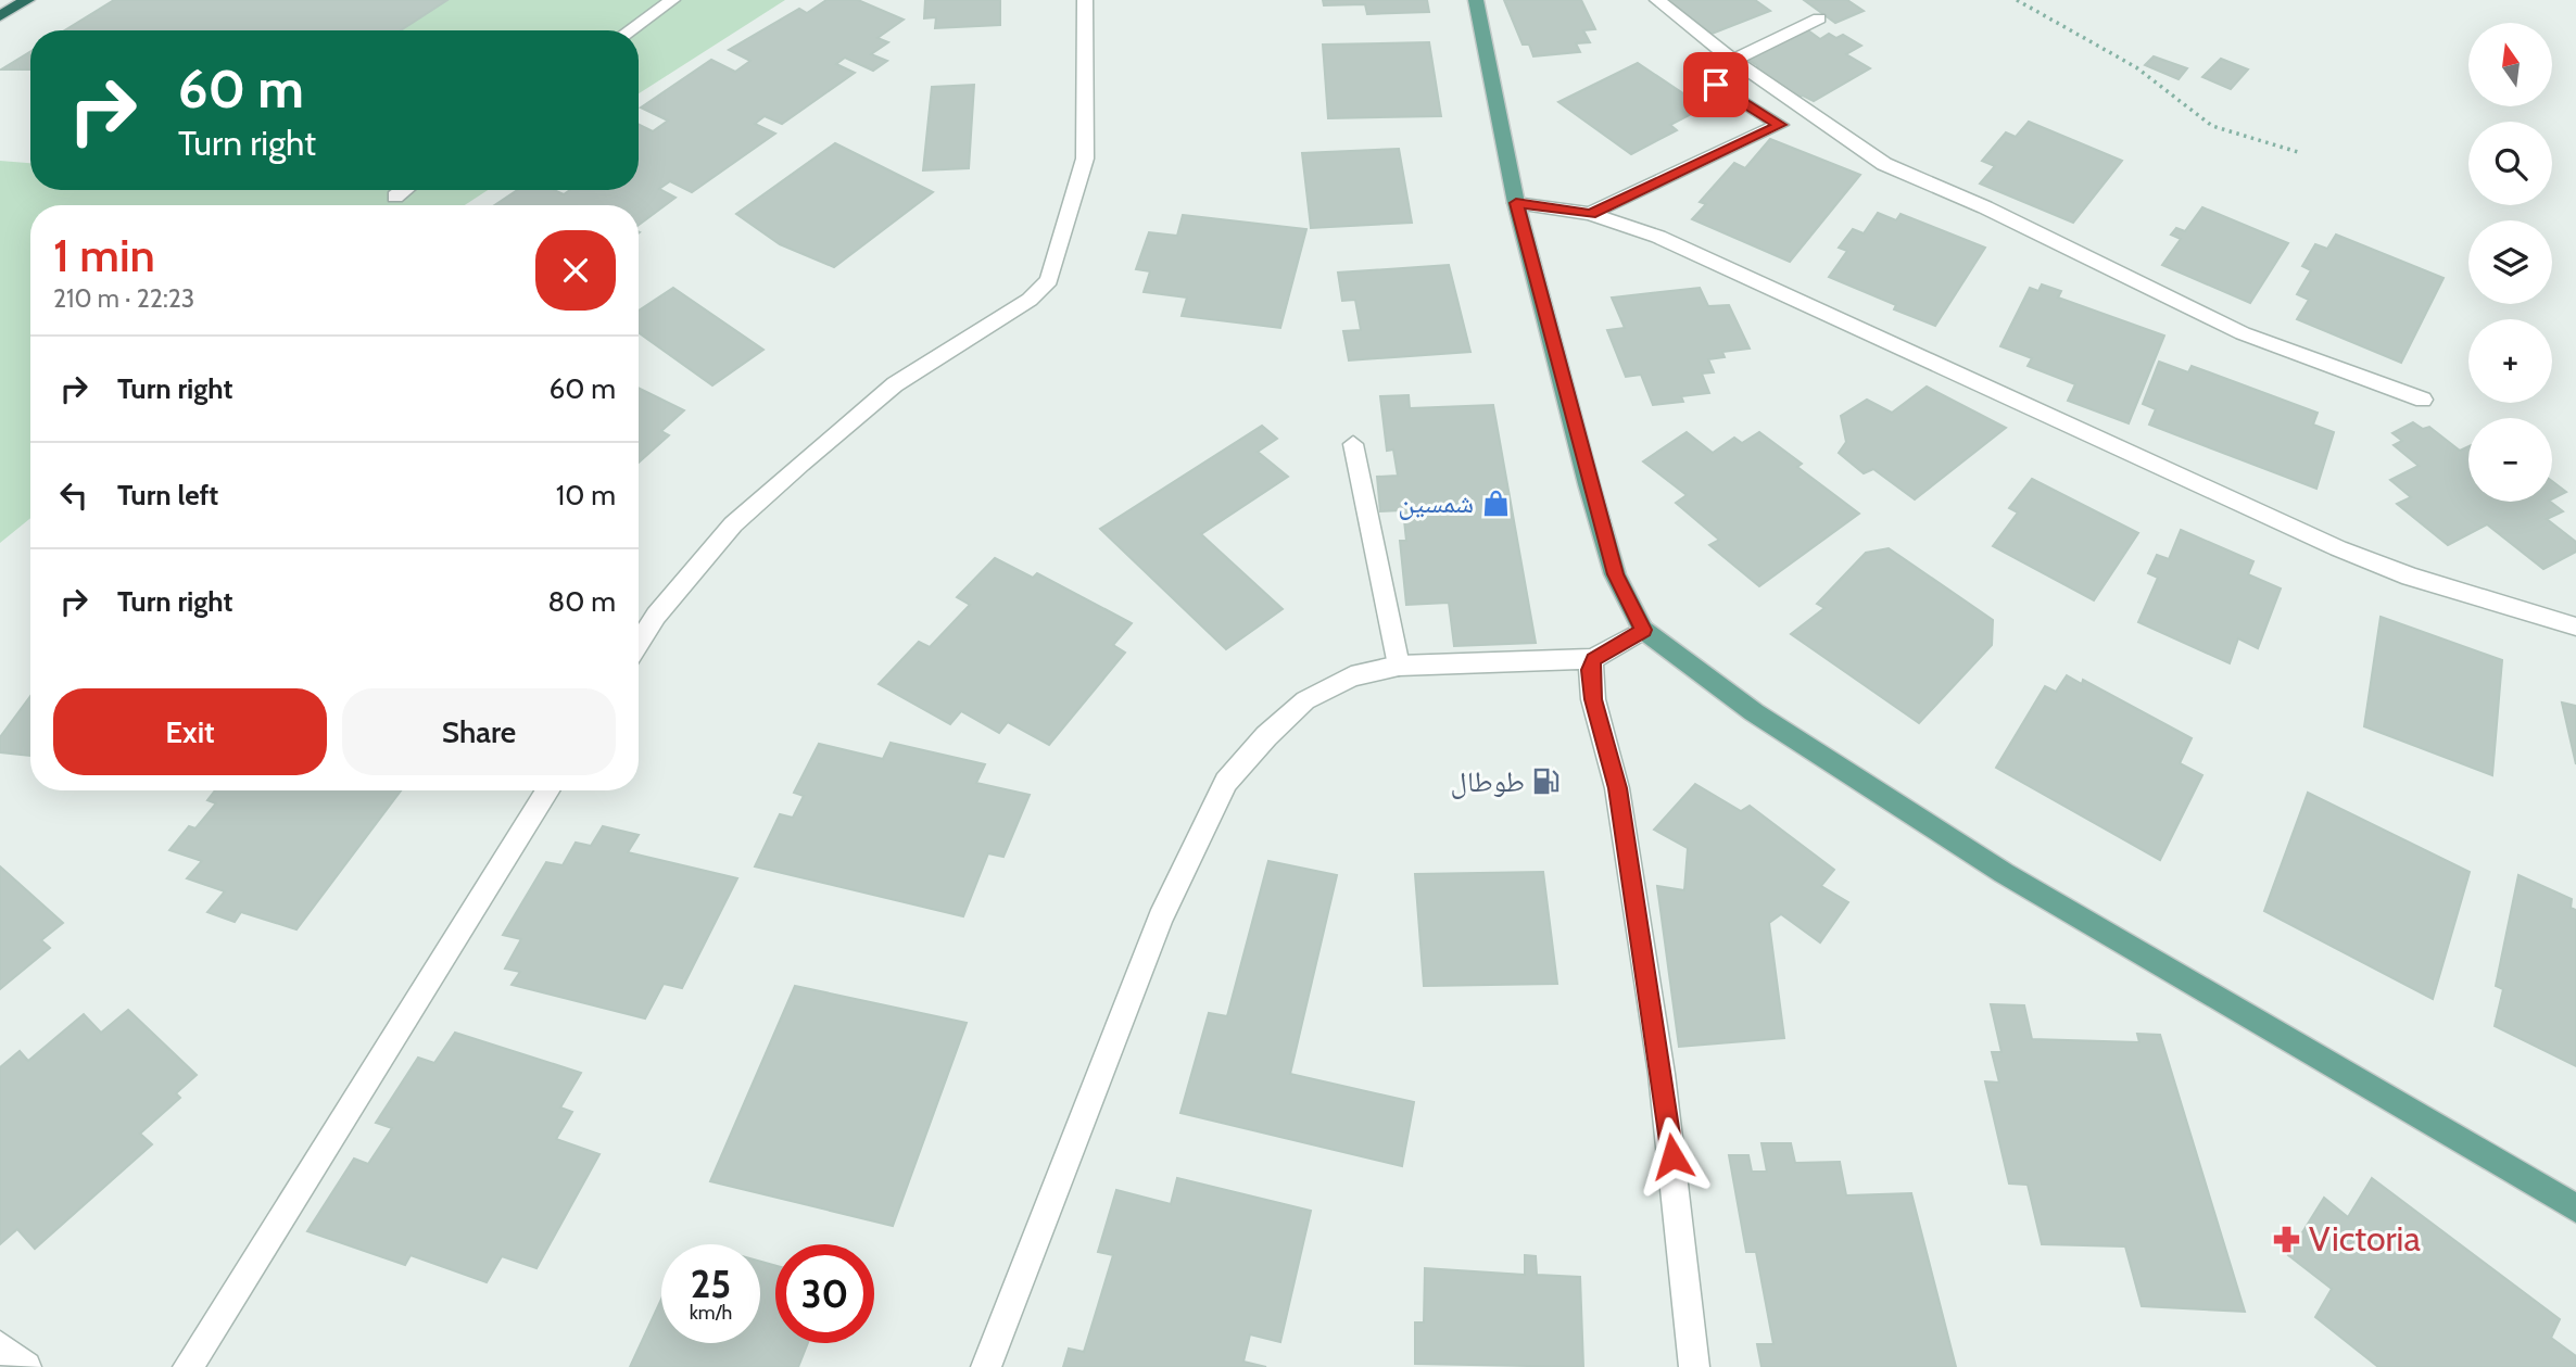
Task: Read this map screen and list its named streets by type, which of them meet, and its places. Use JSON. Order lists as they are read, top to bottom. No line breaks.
{"places":{"shop":["شمسين"],"fuel station":["طوطال"],"pharmacy":["Victoria"]},"north":"top","page":{"map_buttons":["+","−"],"turn":["60 m","Turn right"],"heading":["1 min","210 m · 22:23"],"list":[{"name":"Turn right","value":"60 m"},{"name":"Turn left","value":"10 m"},{"name":"Turn right","value":"80 m"}],"buttons":["Exit","Share"],"speed":"25 km/h","limit":"30"}}
